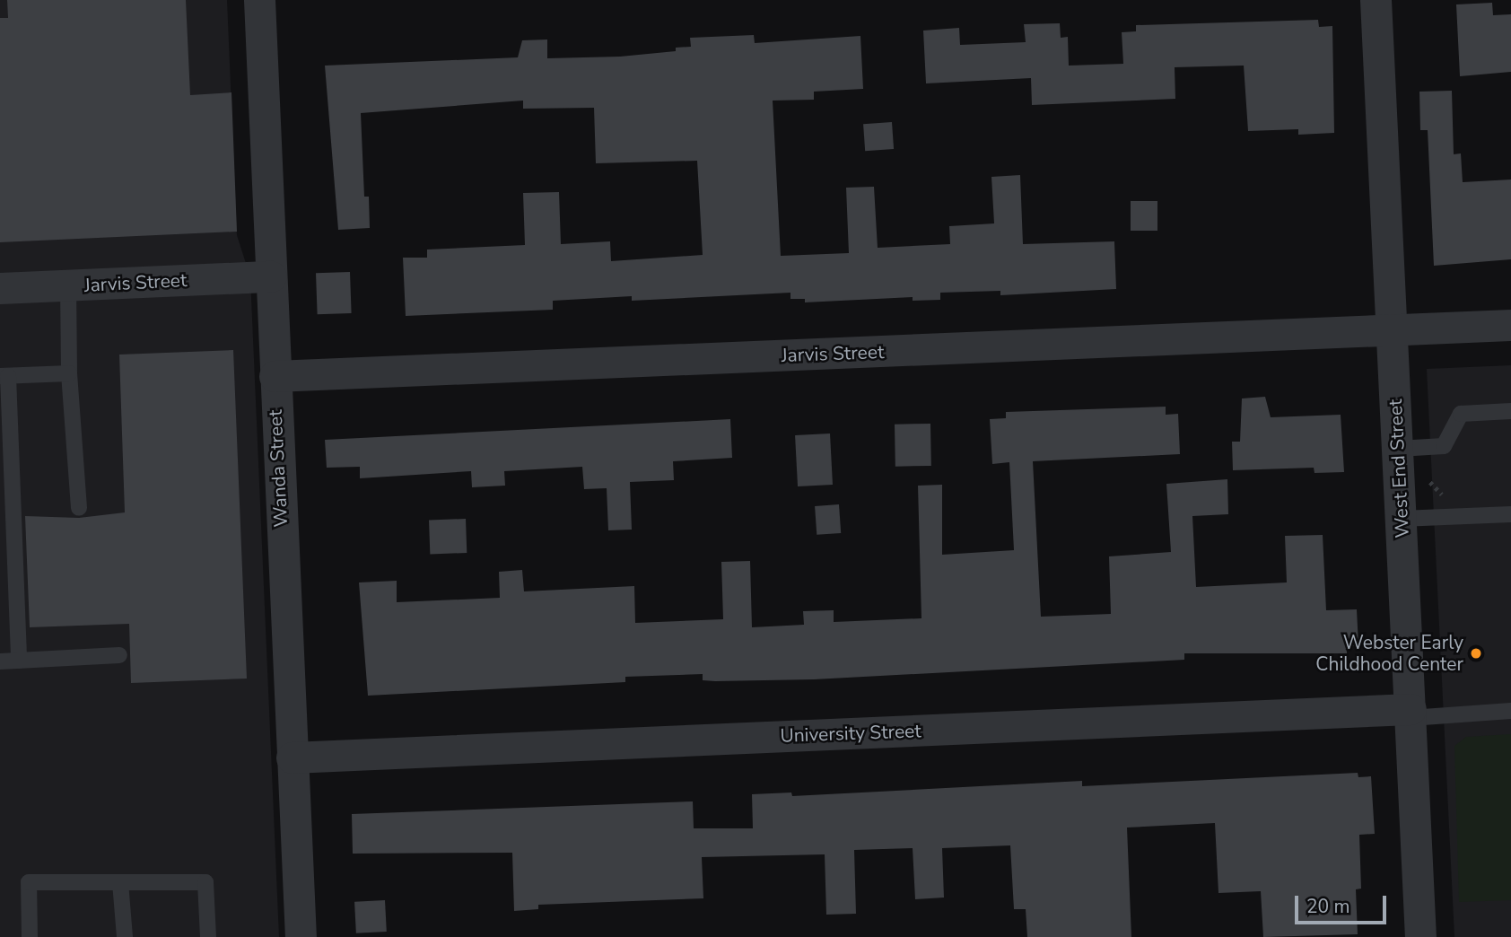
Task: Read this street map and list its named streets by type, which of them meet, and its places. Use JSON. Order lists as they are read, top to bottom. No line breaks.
{"streets":{"street":["Jarvis Street","Wanda Street","West End Street","University Street"]},"crossings":[["Jarvis Street","Wanda Street"],["Jarvis Street","West End Street"],["Wanda Street","University Street"],["West End Street","University Street"]],"places":["Webster Early Childhood Center"],"scale_bar":"20 m"}
